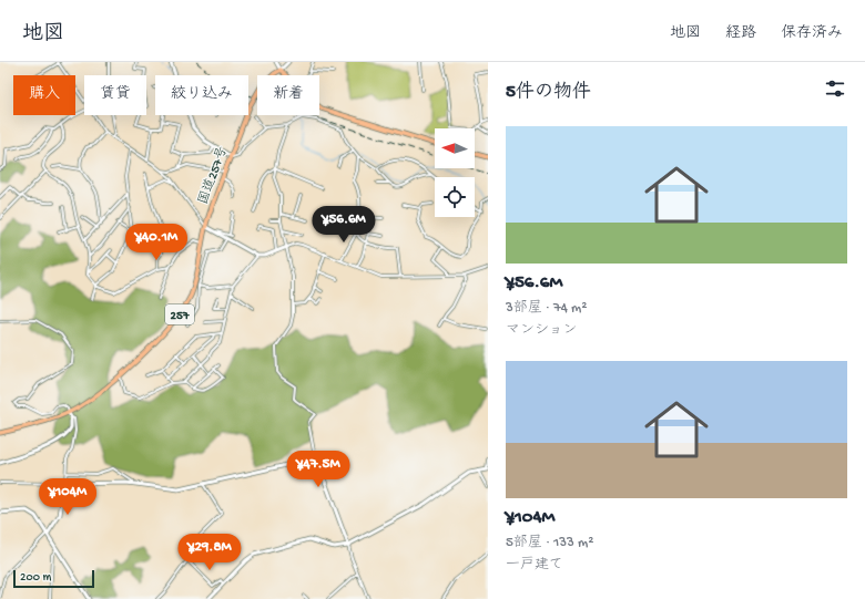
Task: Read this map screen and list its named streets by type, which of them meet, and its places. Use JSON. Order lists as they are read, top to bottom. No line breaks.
{"streets":{"highway":["国道257号","257"]},"scale_bar":"200 m","north":"left","page":{"header":"地図","nav":["地図","経路","保存済み"],"heading":"5件の物件","chip":["購入","賃貸","絞り込み","新着"],"list":[{"name":"¥56.6M","note":"3部屋 · 74 m² · マンション"},{"name":"¥104M","note":"5部屋 · 133 m² · 一戸建て"}],"price":["¥56.6M","¥40.1M","¥47.5M","¥104M","¥29.8M"],"scale":"200 m"}}
